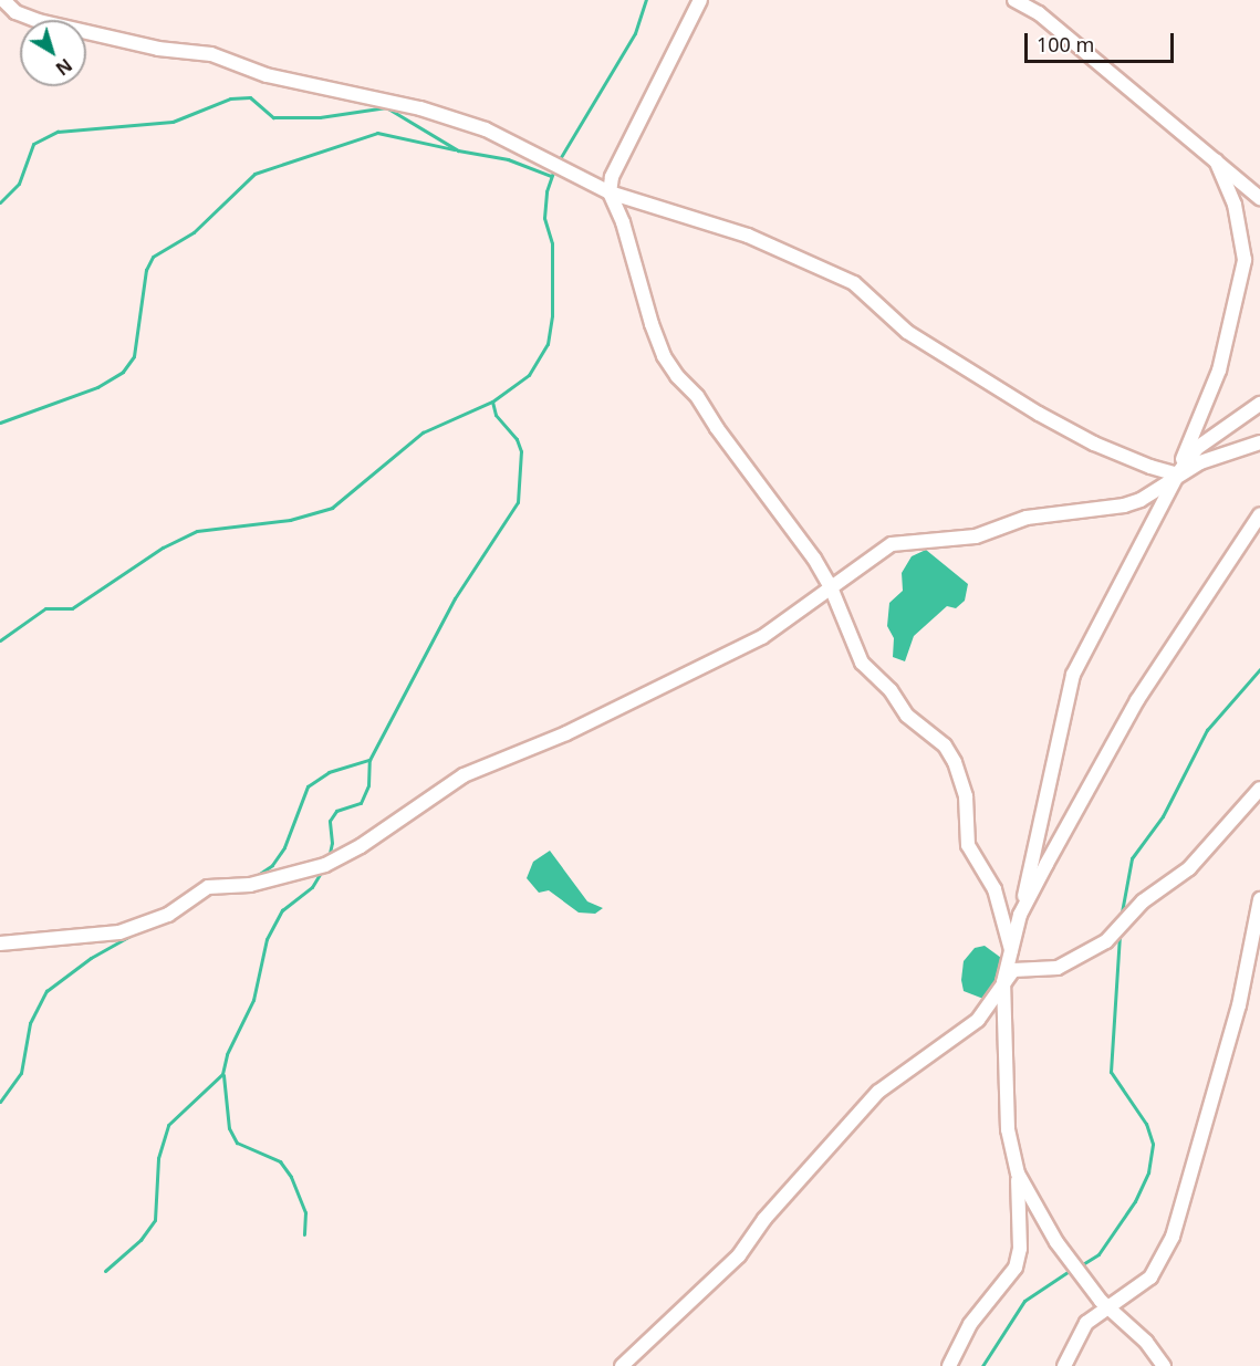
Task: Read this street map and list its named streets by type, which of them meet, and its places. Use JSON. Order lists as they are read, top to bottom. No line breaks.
{"scale_bar":"100 m","north":"bottom right"}
